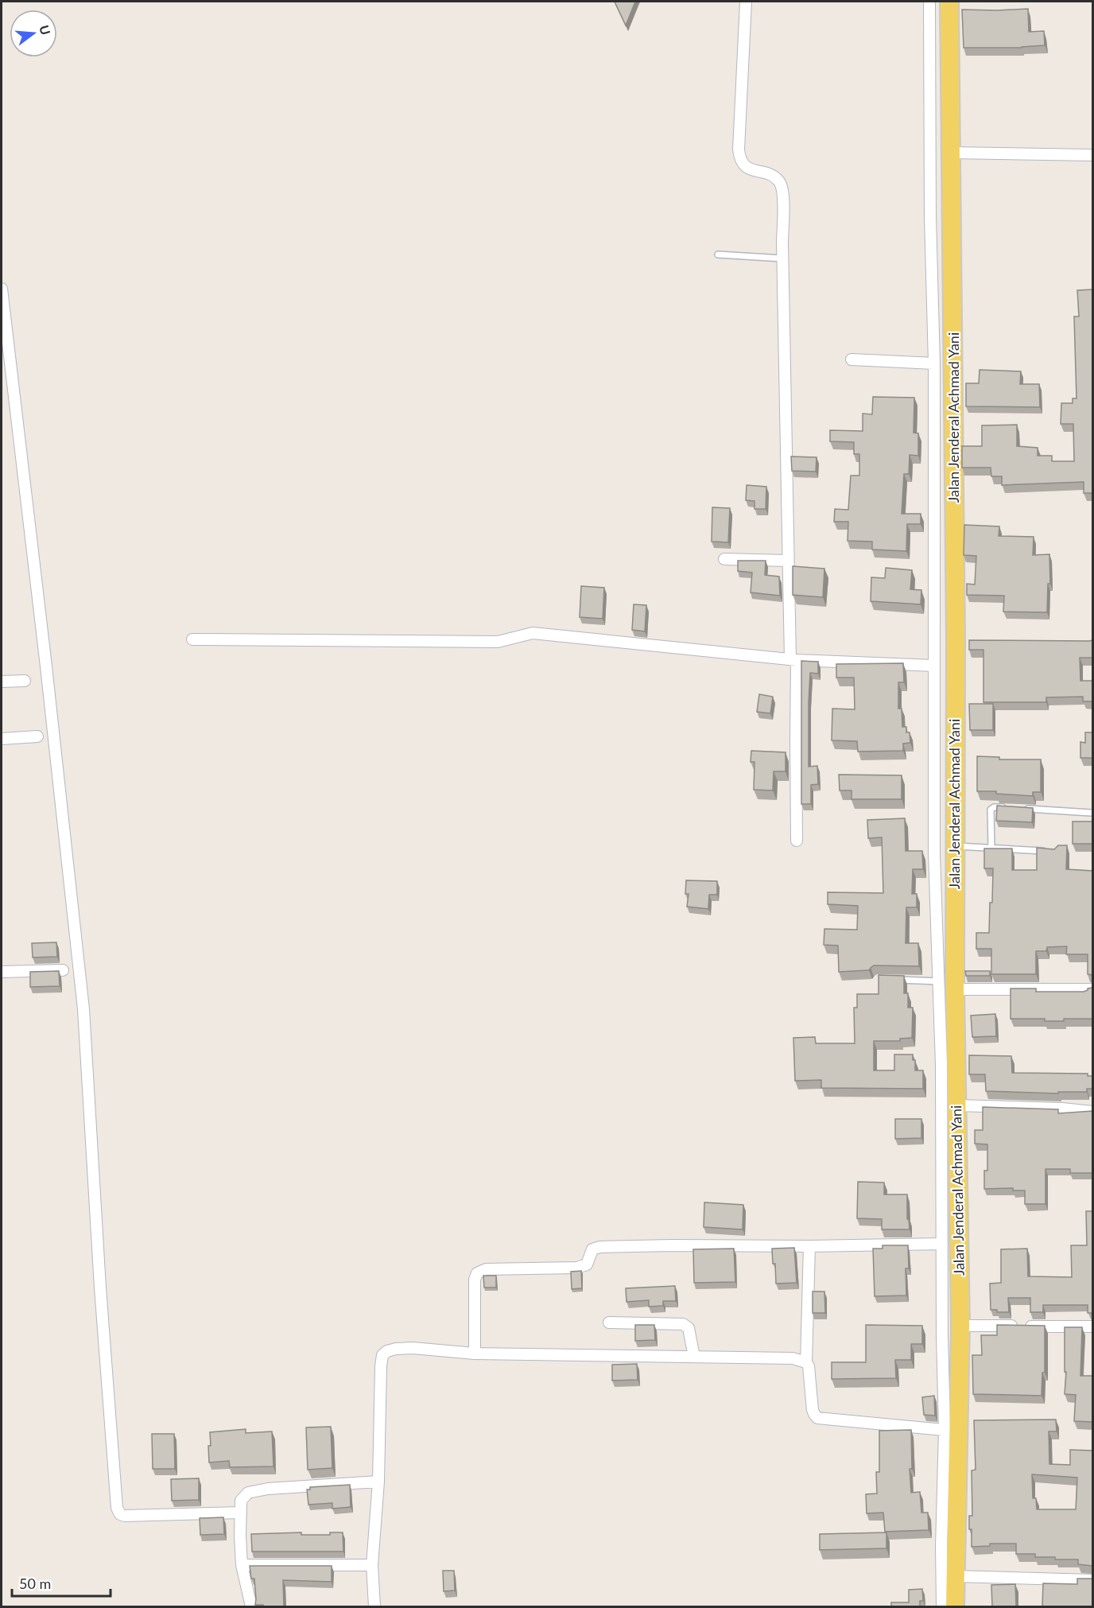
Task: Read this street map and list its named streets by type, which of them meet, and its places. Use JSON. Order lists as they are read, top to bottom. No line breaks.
{"streets":{"main road":["Jalan Jenderal Achmad Yani"]},"scale_bar":"50 m","north":"right"}
